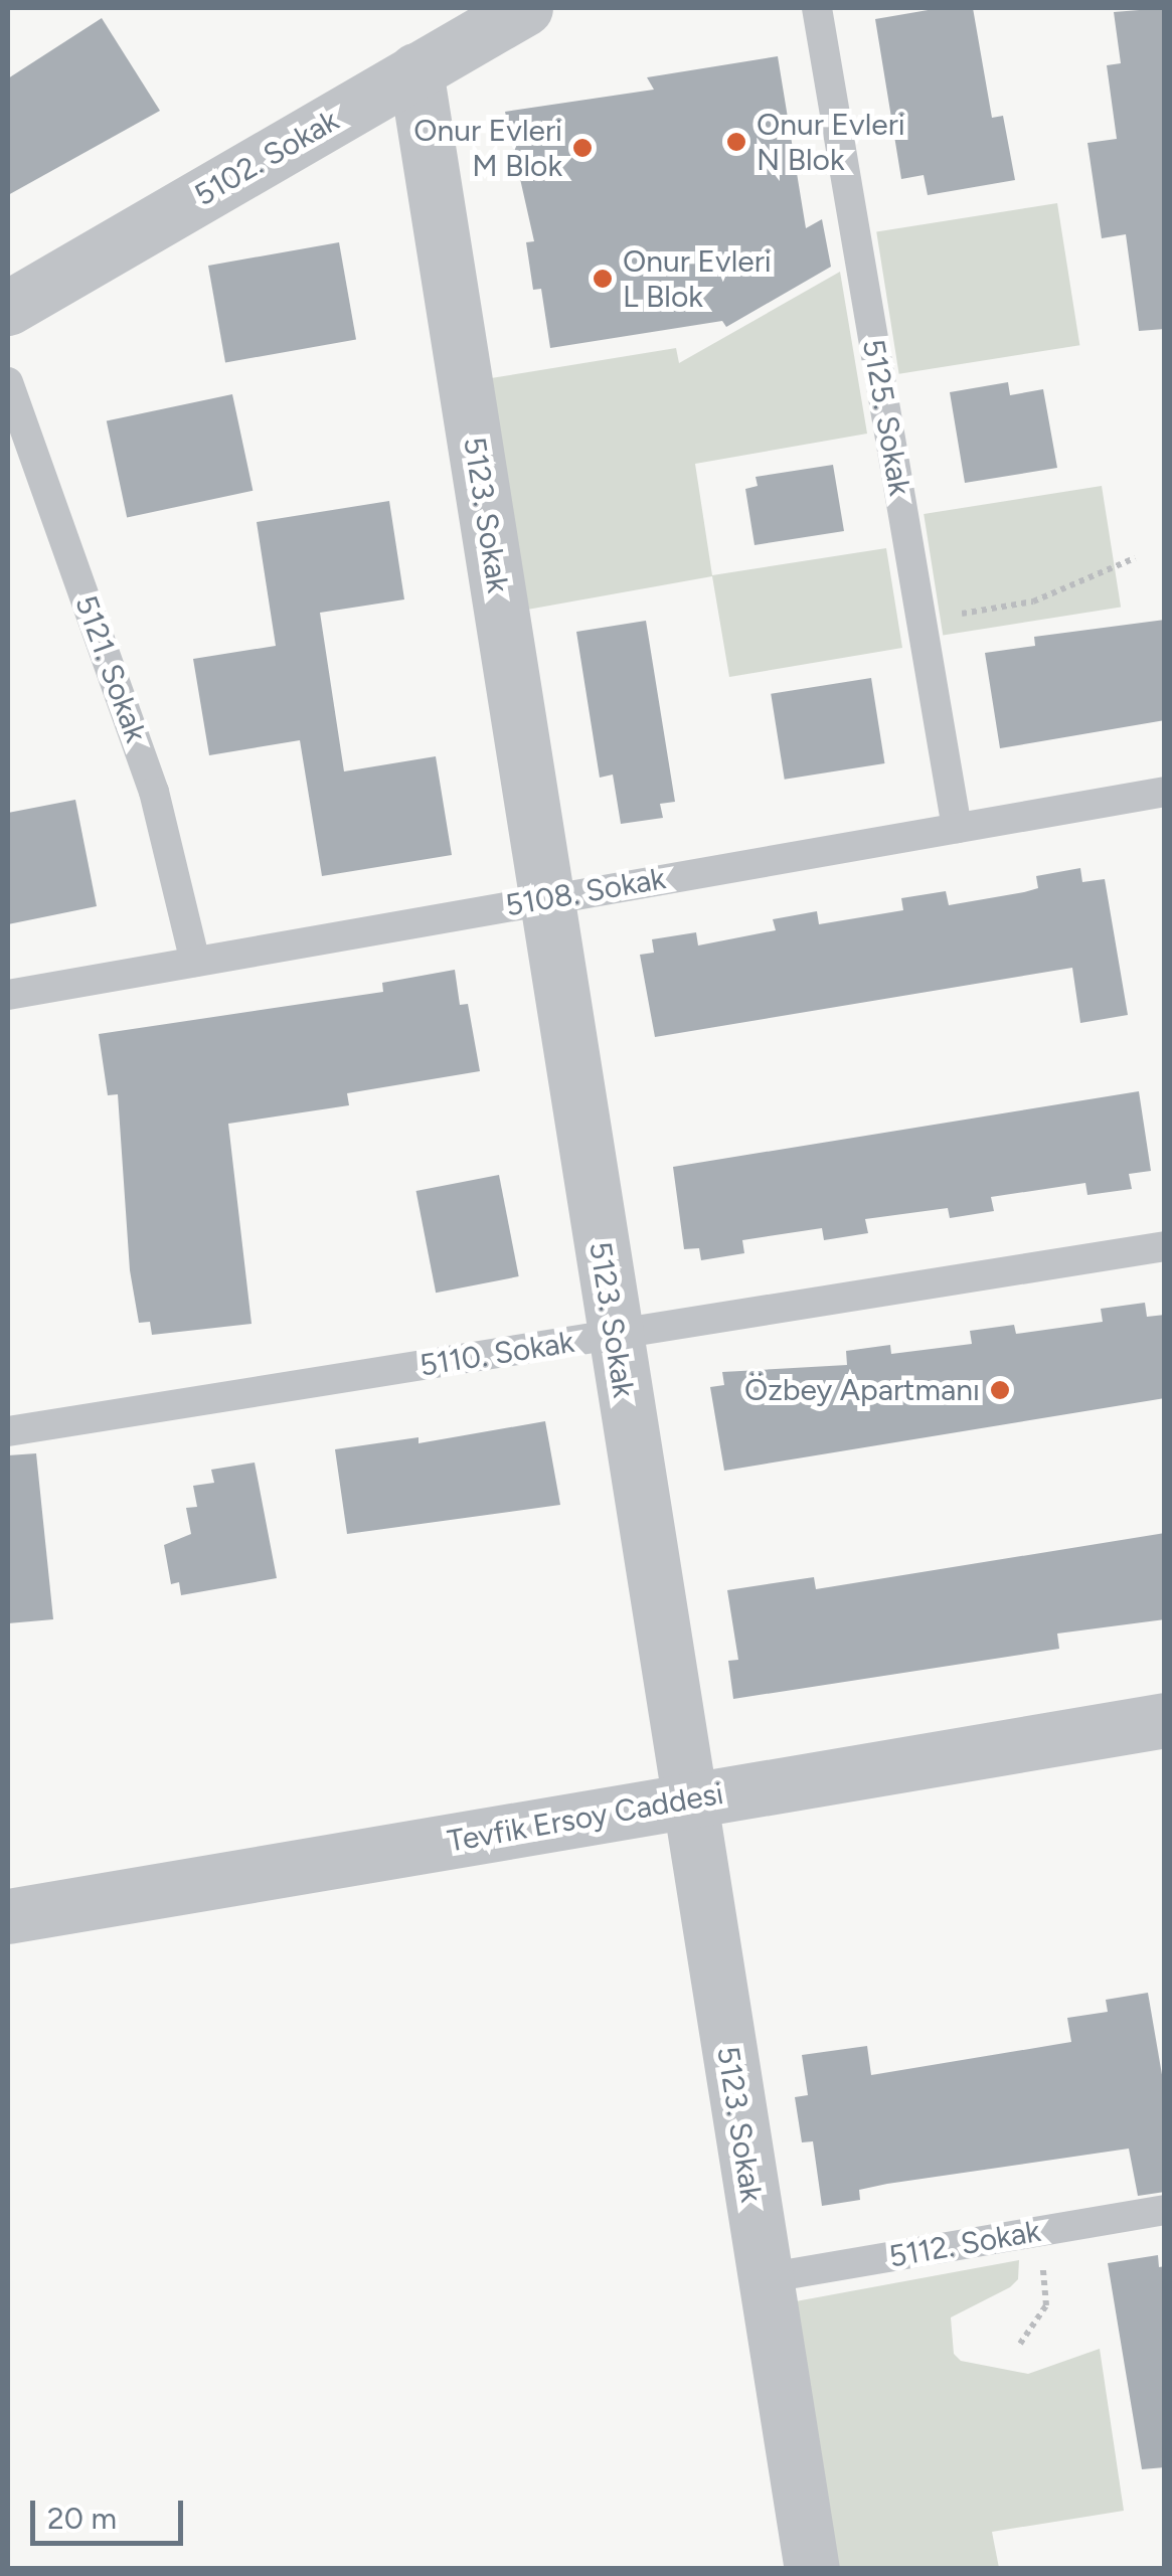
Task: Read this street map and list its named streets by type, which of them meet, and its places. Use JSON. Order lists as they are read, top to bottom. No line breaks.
{"streets":{"street":["5102. Sokak","5123. Sokak","Tevfik Ersoy Caddesi"],"lane":["5125. Sokak","5121. Sokak","5108. Sokak","5110. Sokak","5112. Sokak"]},"crossings":[["5102. Sokak","5123. Sokak"],["5125. Sokak","5108. Sokak"],["5123. Sokak","5108. Sokak"],["5123. Sokak","5110. Sokak"],["5123. Sokak","Tevfik Ersoy Caddesi"],["5123. Sokak","5112. Sokak"],["5121. Sokak","5108. Sokak"]],"places":["Onur Evleri N Blok","Onur Evleri M Blok","Onur Evleri L Blok","Özbey Apartmanı"],"scale_bar":"20 m"}
